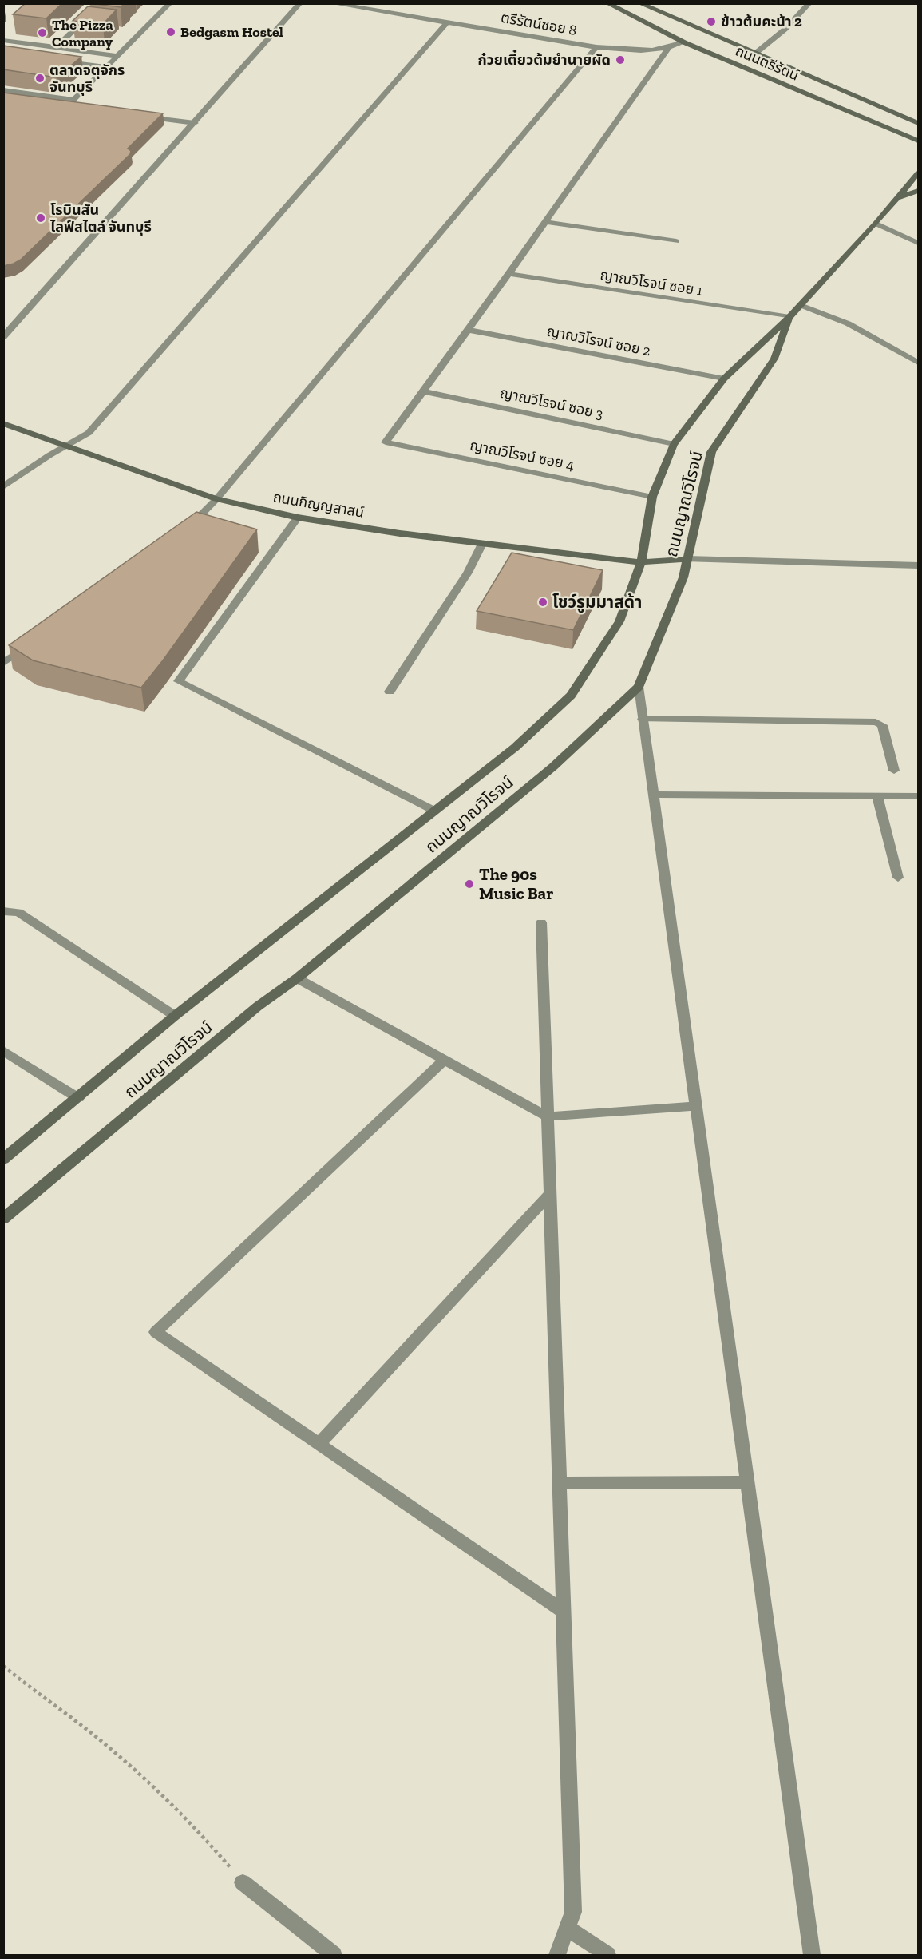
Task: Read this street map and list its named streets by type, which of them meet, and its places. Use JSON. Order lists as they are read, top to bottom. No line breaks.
{"streets":{"main road":["ถนนตรีรัตน์","ถนนญาณวิโรจน์","ถนนภิญญสาสน์"],"street":["ตรีรัตน์ซอย 8","ญาณวิโรจน์ ซอย 1","ญาณวิโรจน์ ซอย 2","ญาณวิโรจน์ ซอย 3","ญาณวิโรจน์ ซอย 4"]},"crossings":[["ตรีรัตน์ซอย 8","ถนนตรีรัตน์"],["ญาณวิโรจน์ ซอย 1","ถนนญาณวิโรจน์"],["ญาณวิโรจน์ ซอย 2","ถนนญาณวิโรจน์"],["ญาณวิโรจน์ ซอย 3","ญาณวิโรจน์ ซอย 4"],["ญาณวิโรจน์ ซอย 3","ถนนญาณวิโรจน์"],["ญาณวิโรจน์ ซอย 4","ถนนญาณวิโรจน์"],["ถนนญาณวิโรจน์","ถนนภิญญสาสน์"]],"places":["ข้าวต้มคะน้า 2","Bedgasm Hostel","The Pizza Company","ก๋วยเตี๋ยวต้มยำนายผัด","ตลาดจตุจักร จันทบุรี","โรบินสัน ไลฟ์สไตล์ จันทบุรี","โชว์รูมมาสด้า","The 90s Music Bar"]}
